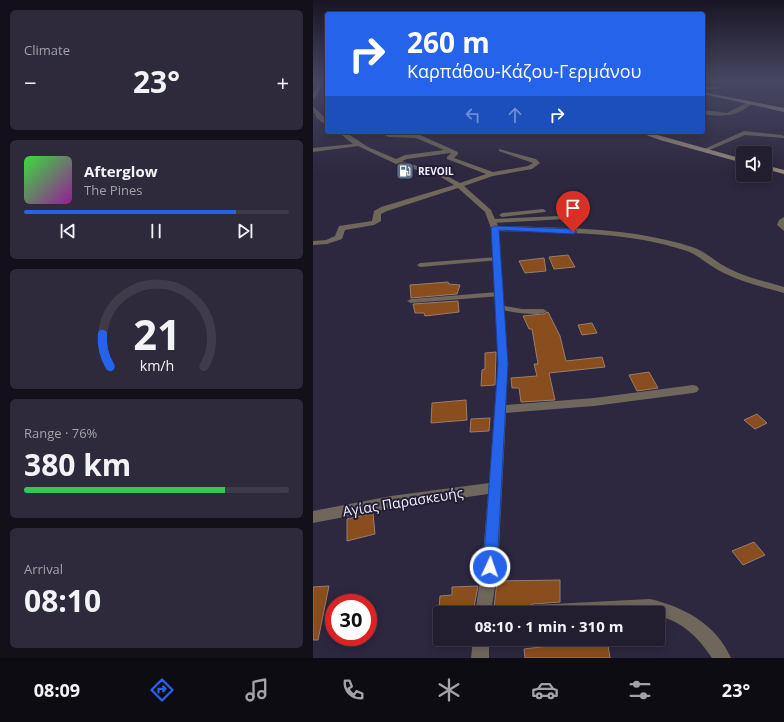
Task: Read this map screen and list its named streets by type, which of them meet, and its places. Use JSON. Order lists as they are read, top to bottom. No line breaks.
{"streets":{"street":["Αγίας Παρασκευής"]},"places":{"fuel station":["REVOIL"]},"page":{"tile":["Climate",["Range · 76%","380 km"],["Arrival","08:10"]],"turn":["260 m","Καρπάθου-Κάζου-Γερμάνου"],"heat":["−","23°","+"],"song":["Afterglow","The Pines"],"limit":"30","trip":"08:10 · 1 min · 310 m","tabs":["08:09","23°"],"gauge":["21","km/h"]}}
